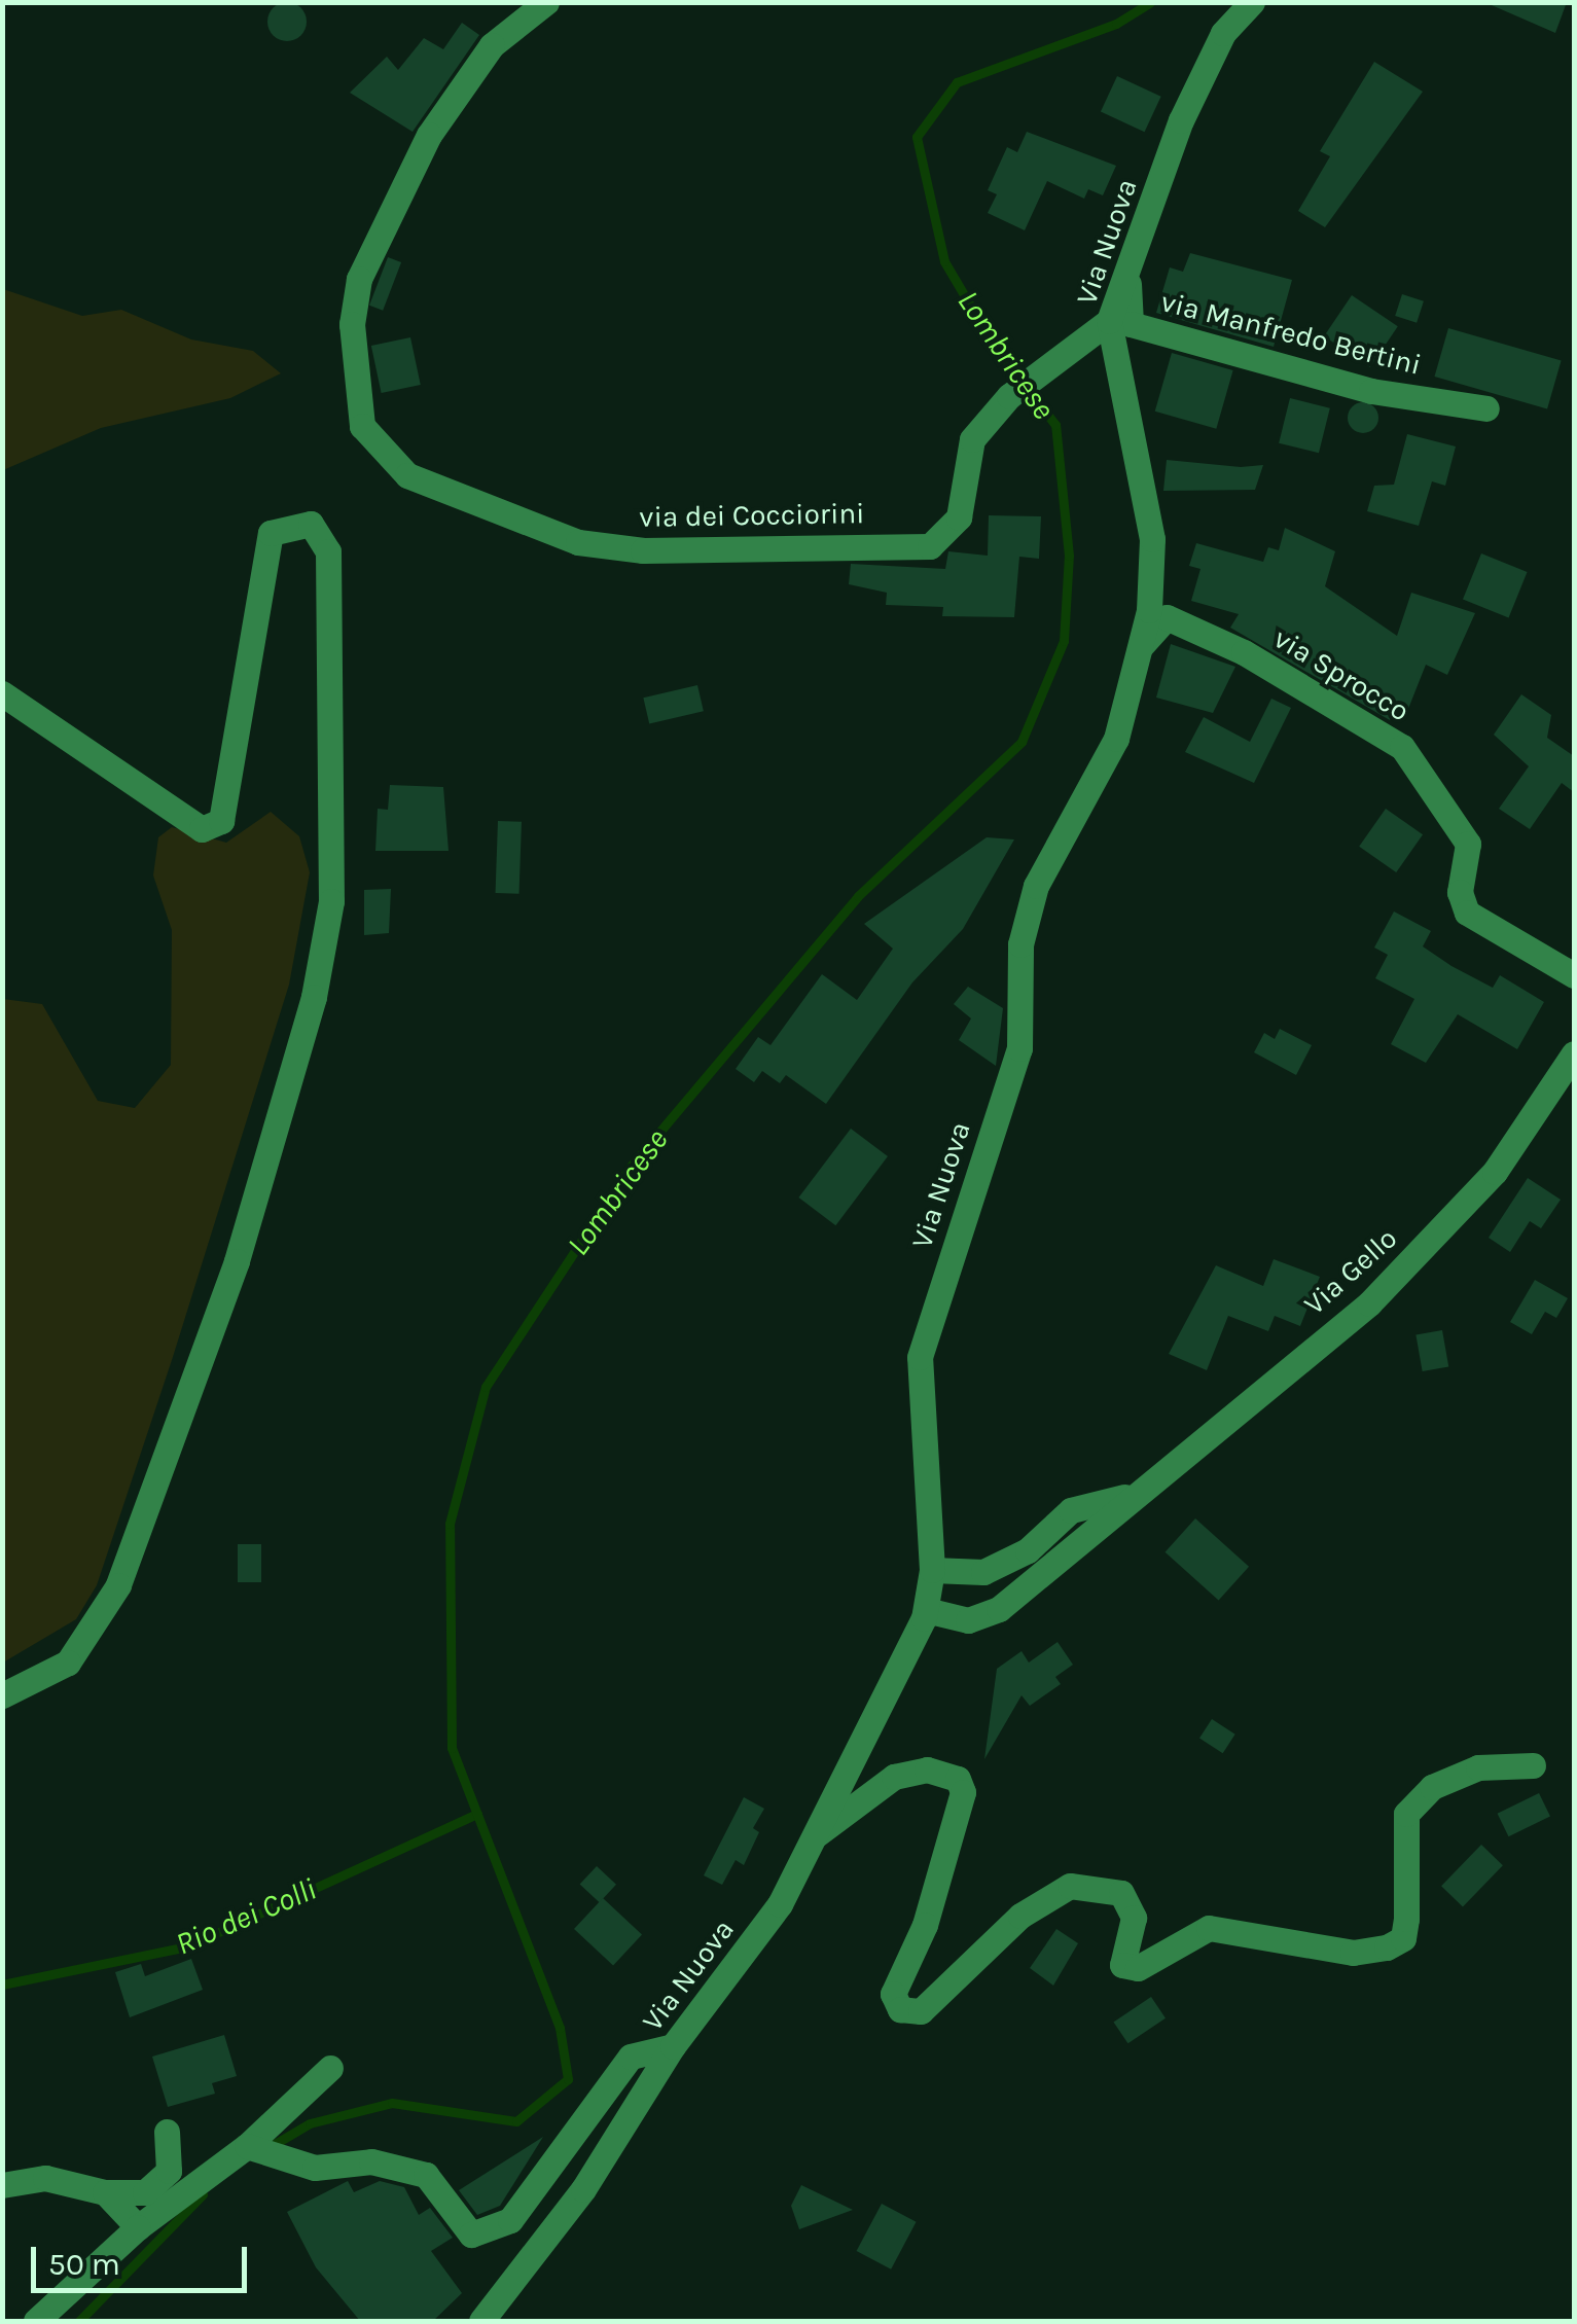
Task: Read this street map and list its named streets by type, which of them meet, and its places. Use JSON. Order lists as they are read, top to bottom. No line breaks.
{"streets":{"street":["Via Nuova","via Manfredo Bertini","via dei Cocciorini","via Sprocco","Via Gello"]},"crossings":[["Via Nuova","via Manfredo Bertini"],["Via Nuova","via dei Cocciorini"],["Via Nuova","via Sprocco"],["Via Nuova","Via Gello"]],"water":["Lombricese","Rio dei Colli"],"scale_bar":"50 m"}
